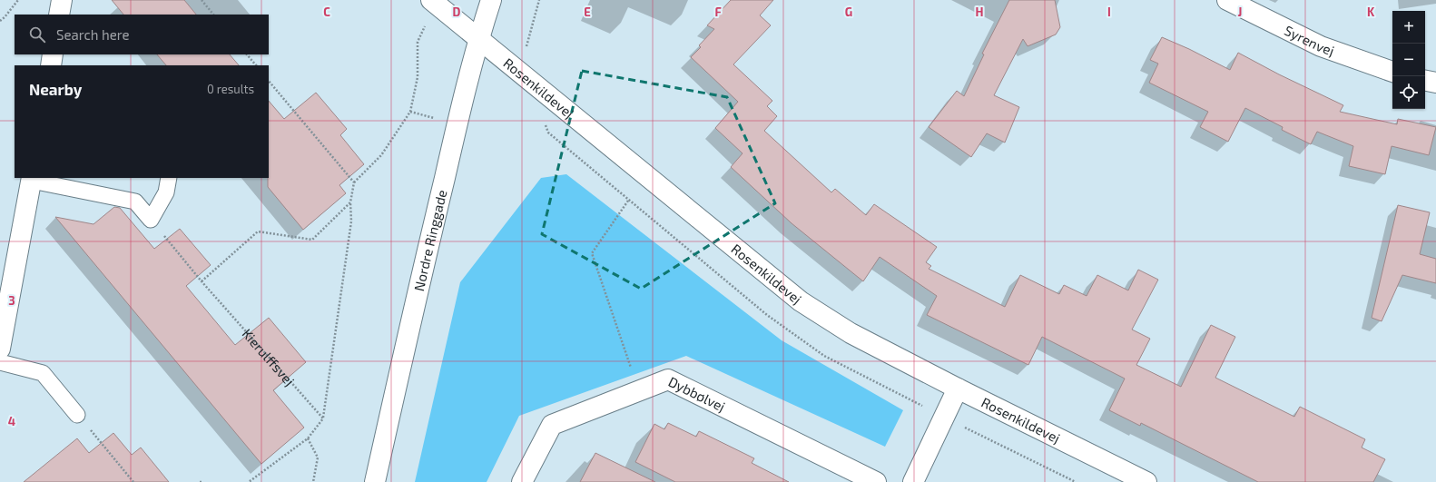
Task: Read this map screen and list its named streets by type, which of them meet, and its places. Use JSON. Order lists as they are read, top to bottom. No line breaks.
{"streets":{"street":["Syrenvej","Rosenkildevej","Nordre Ringgade","Dybbølvej"],"path":["Kierulffsvej"]},"crossings":[["Rosenkildevej","Nordre Ringgade"]],"page":{"map_buttons":["+","−"],"search":"Search here","heading":["Nearby","0 results"]},"grid":{"columns":["C","D","E","F","G","H","I","J","K"],"rows":["3","4"]}}
